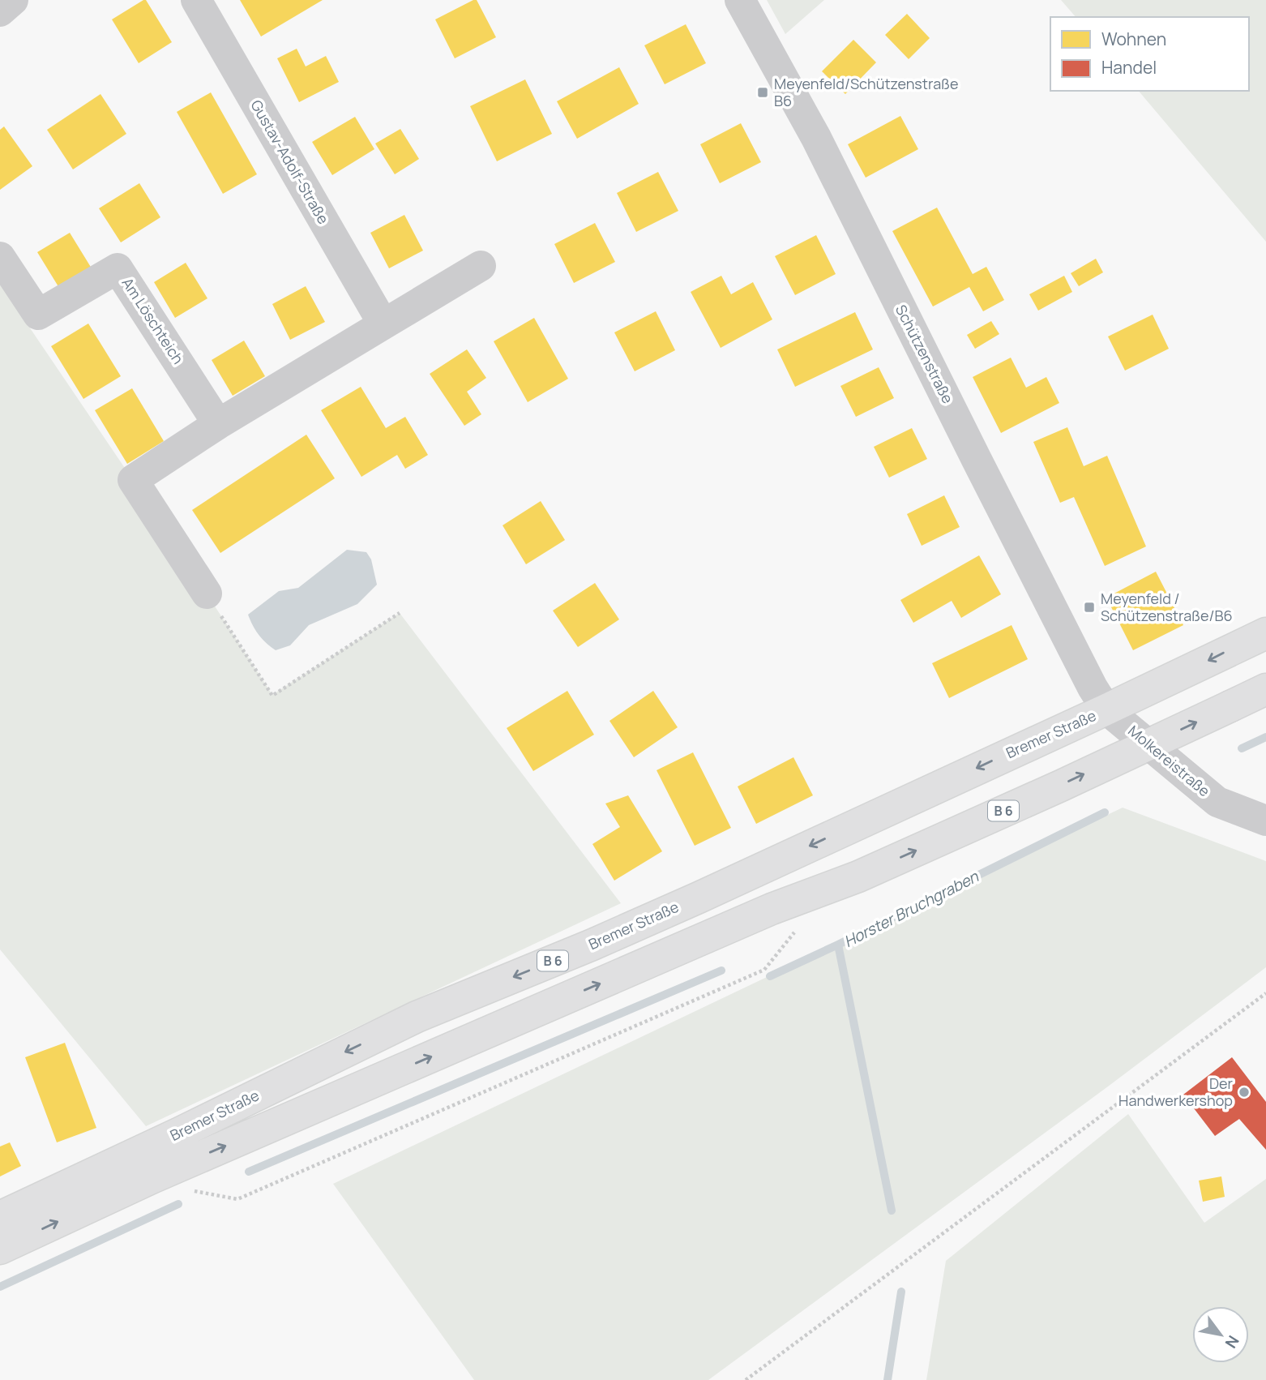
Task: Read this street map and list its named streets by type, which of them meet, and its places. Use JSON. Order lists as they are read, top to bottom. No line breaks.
{"streets":{"main road":["Bremer Straße","B 6"],"street":["Gustav-Adolf-Straße","Am Löschteich","Schützenstraße","Molkereistraße"]},"crossings":[["Schützenstraße","Bremer Straße"],["Schützenstraße","Molkereistraße"],["Bremer Straße","Molkereistraße"]],"water":["Horster Bruchgraben"],"places":{"transit":["Meyenfeld/Schützenstraße B6","Meyenfeld / Schützenstraße/B6"],"other":["Der Handwerkershop"]},"legend":["Wohnen","Handel"],"north":"bottom right"}
